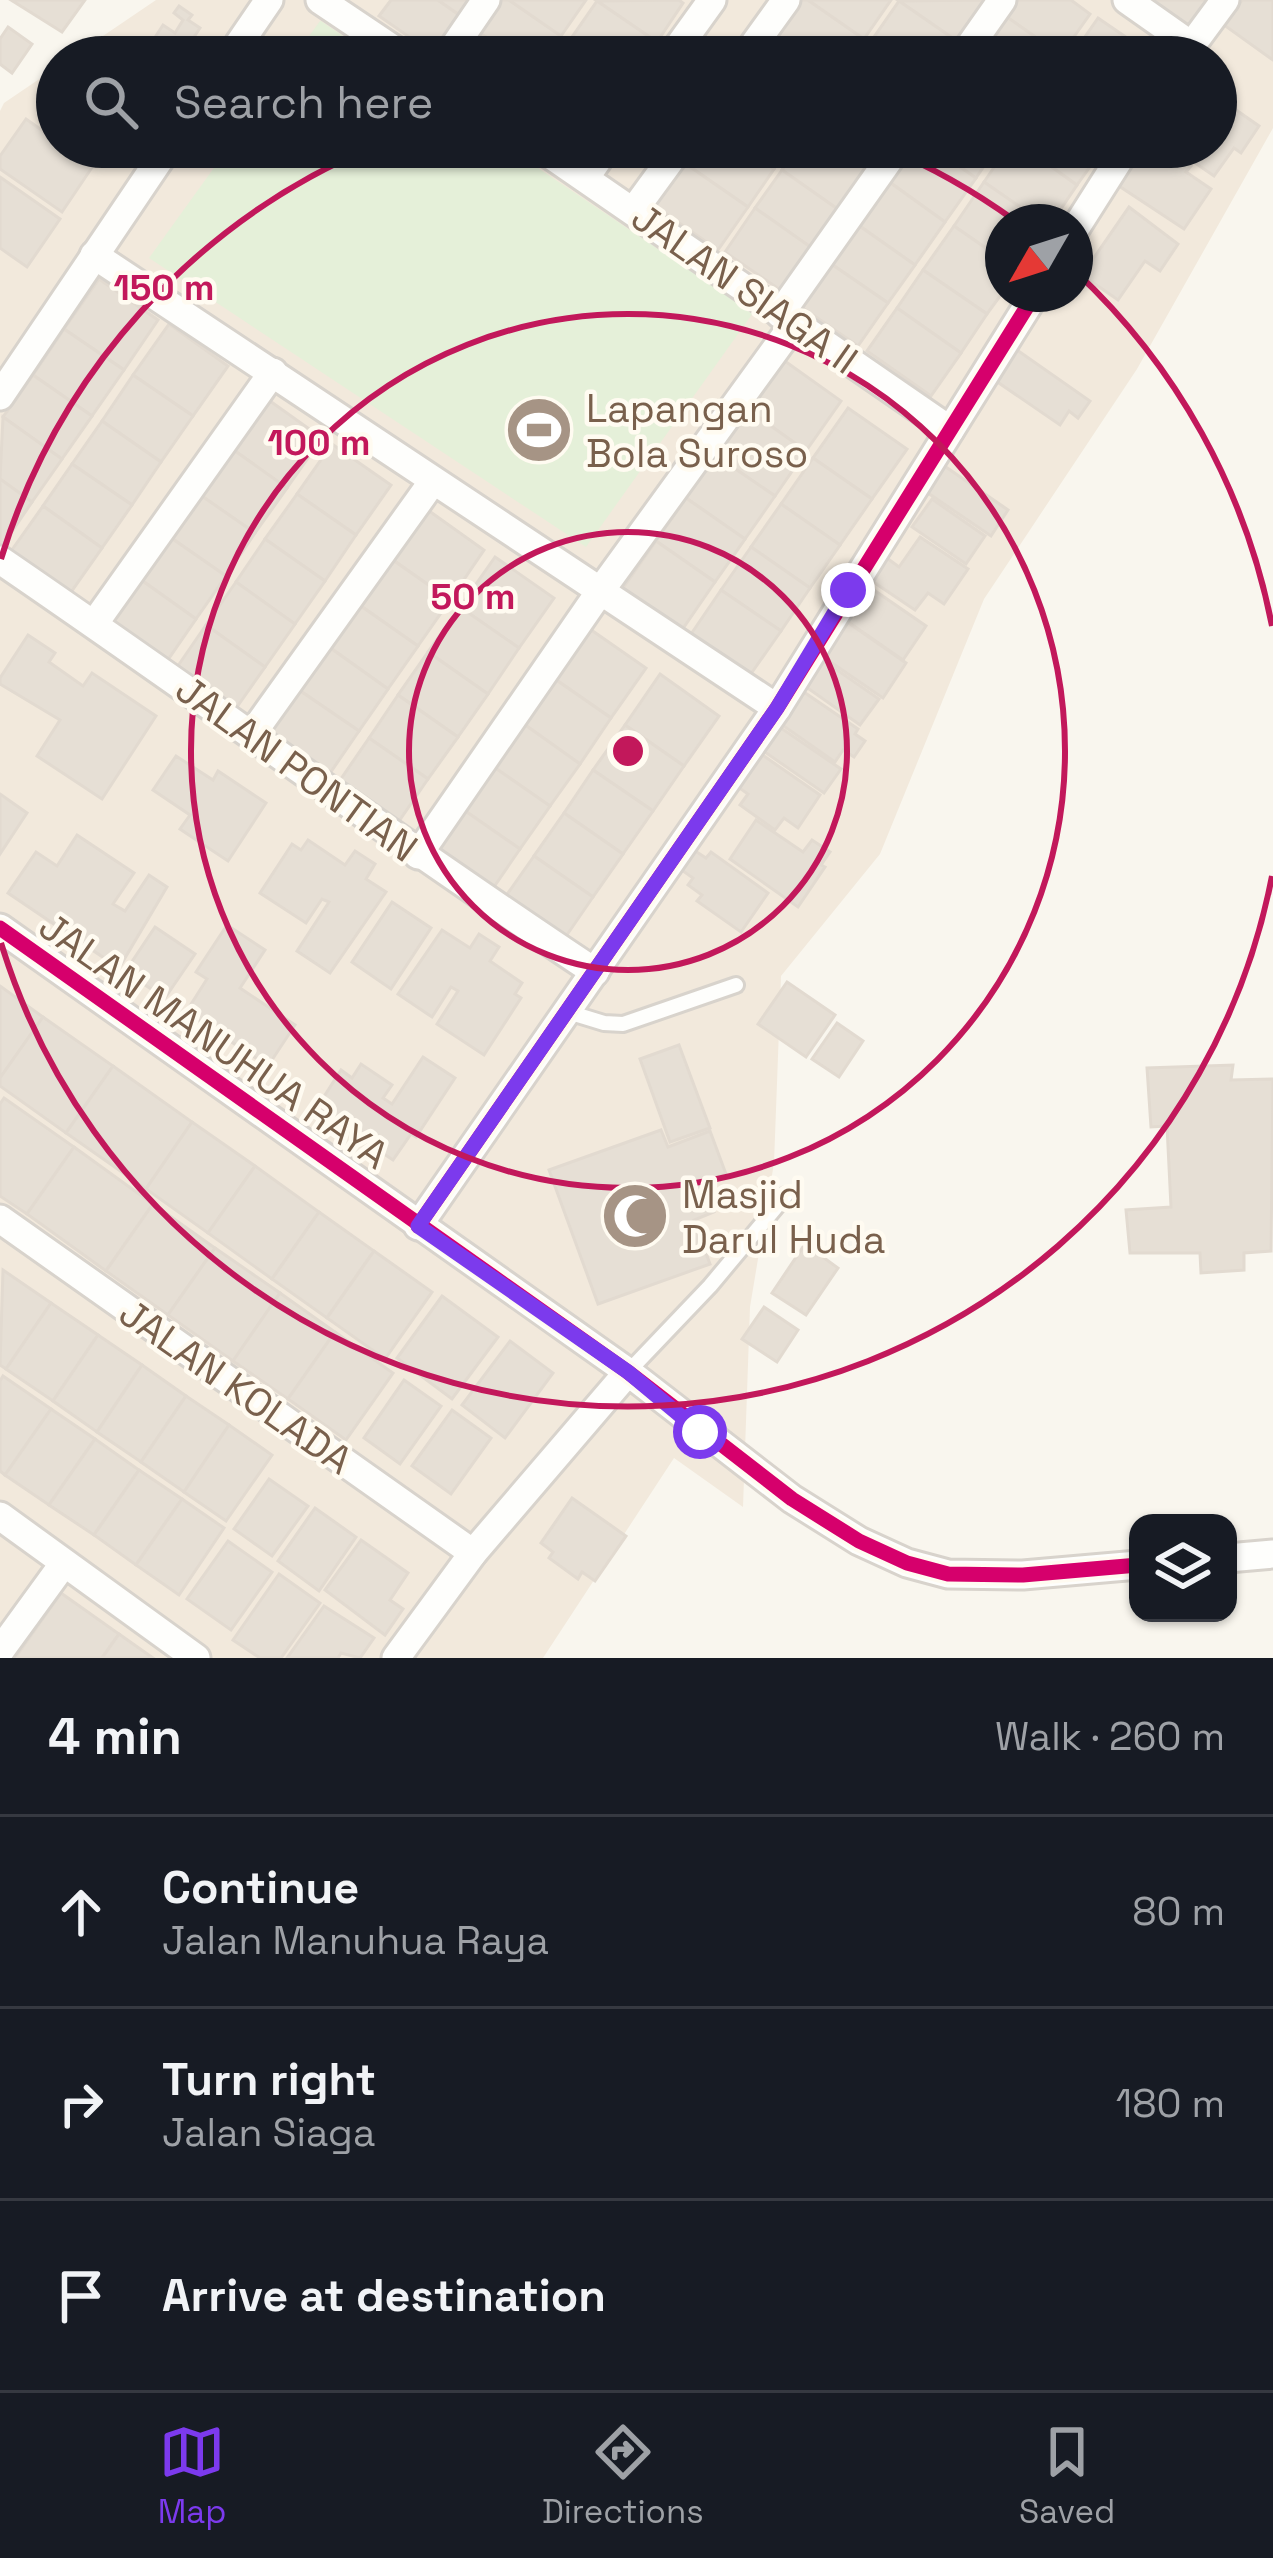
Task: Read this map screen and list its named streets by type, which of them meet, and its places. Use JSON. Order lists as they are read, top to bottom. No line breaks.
{"streets":{"street":["JALAN SIAGA II","JALAN PONTIAN","JALAN MANUHUA RAYA","JALAN KOLADA"]},"places":{"sports":["Lapangan Bola Suroso"],"mosque":["Masjid Darul Huda"]},"north":"bottom left","page":{"search":"Search here","heading":["4 min","Walk · 260 m"],"list":[["Continue","Jalan Manuhua Raya","80 m"],["Turn right","Jalan Siaga","180 m"],"Arrive at destination"],"nav":["Map","Directions","Saved"]},"rings":["150 m","100 m","50 m"]}
